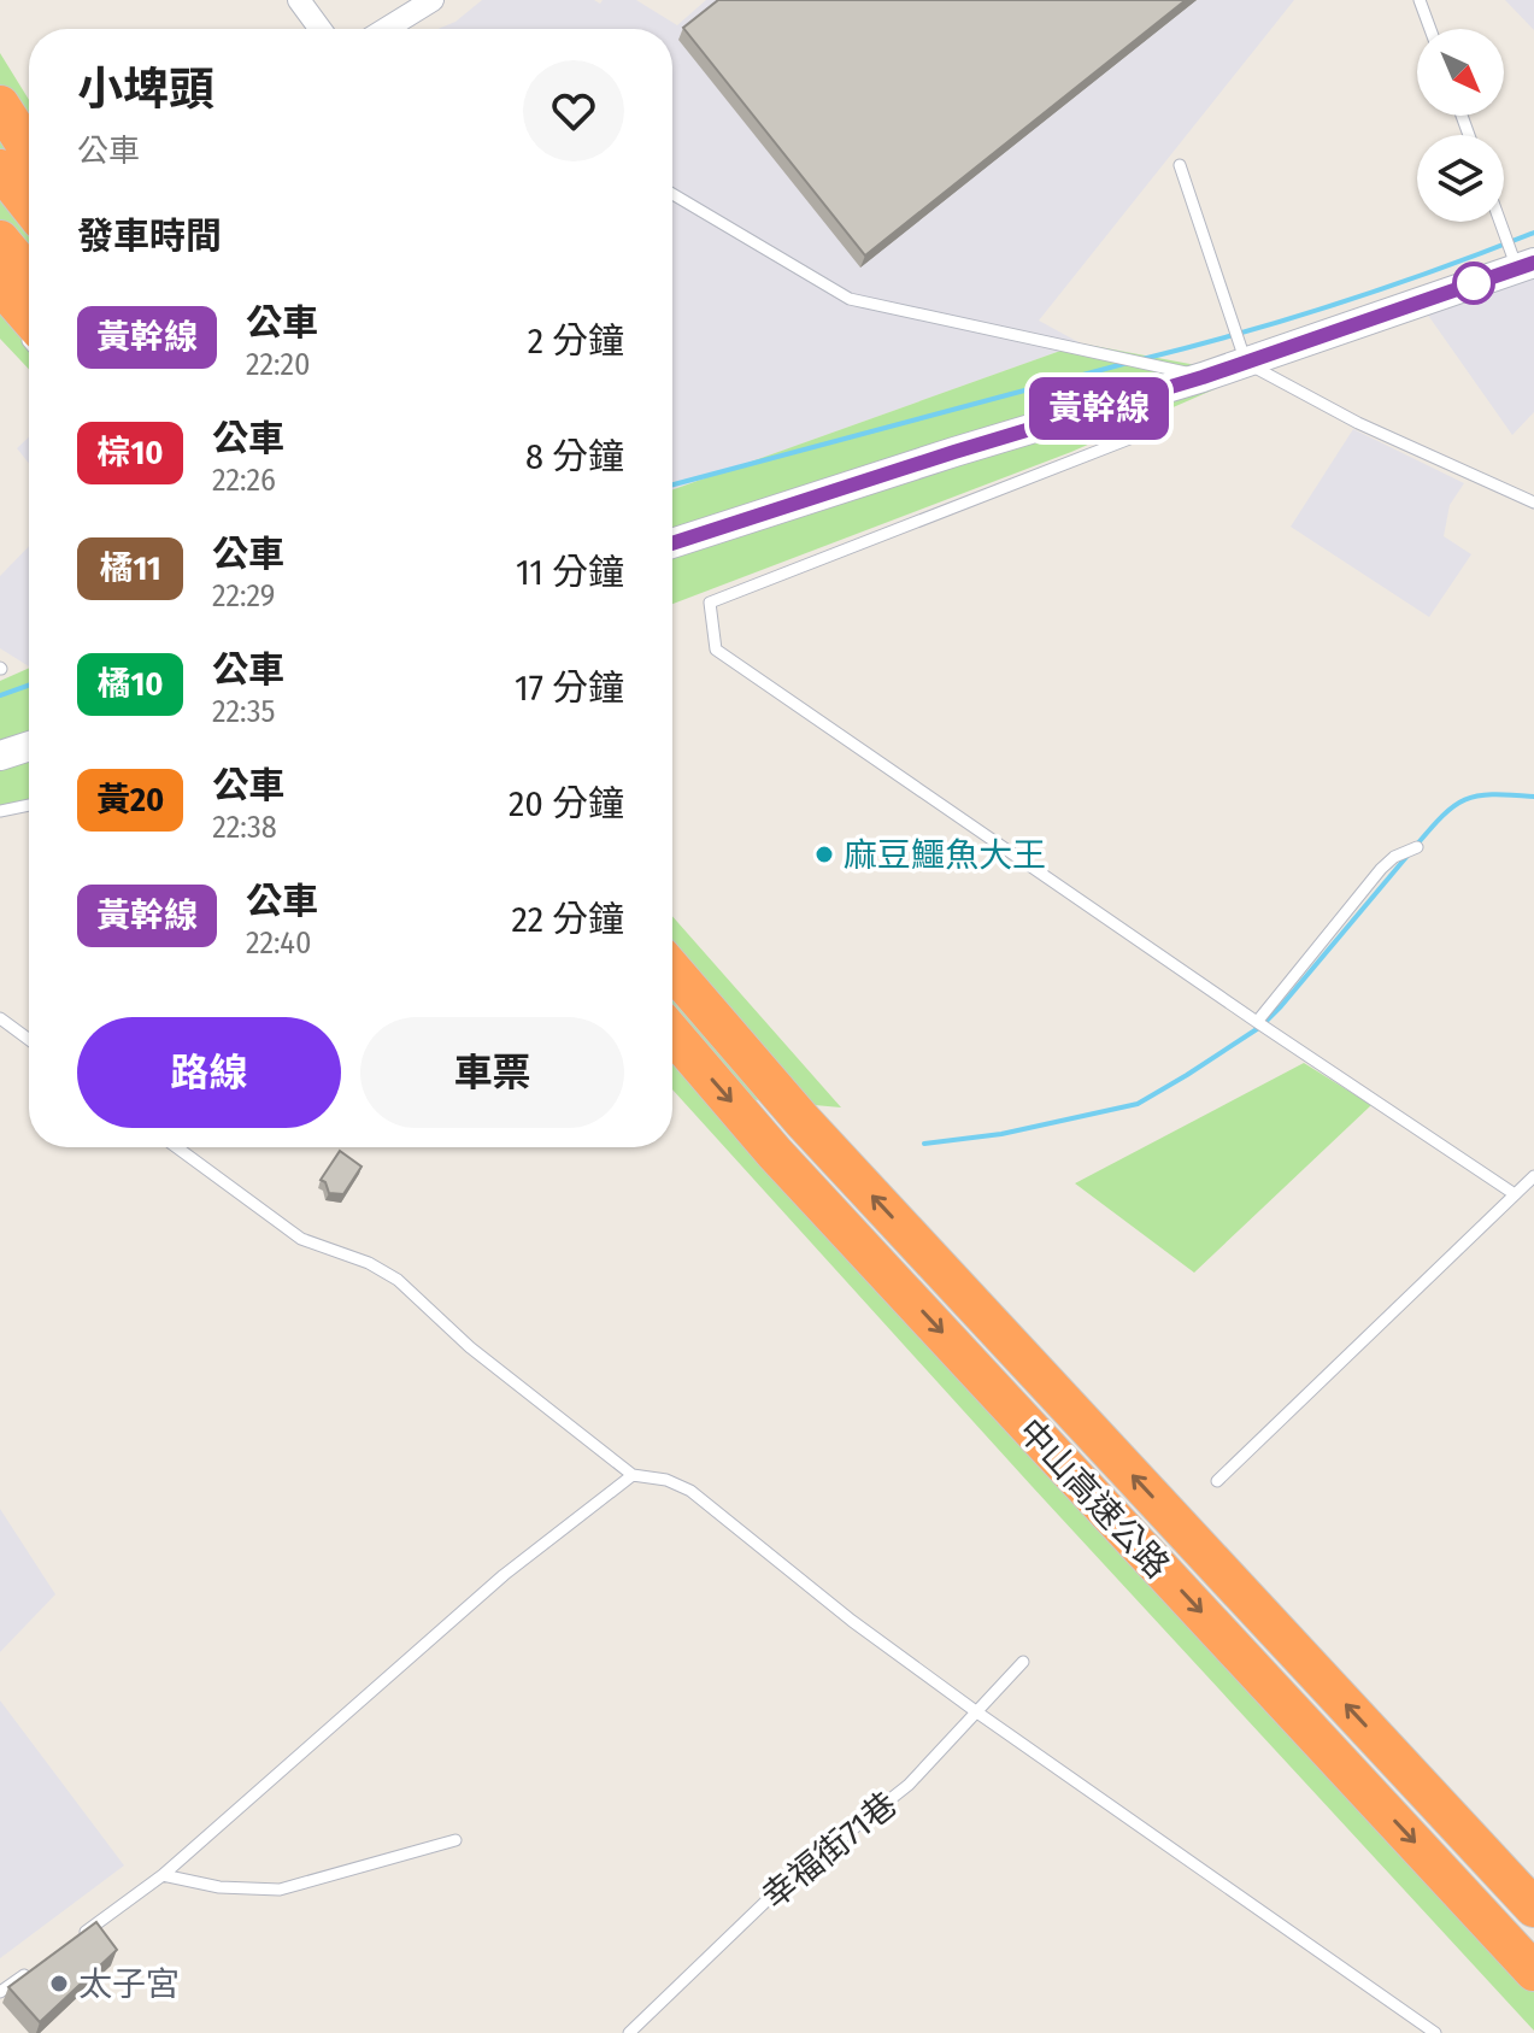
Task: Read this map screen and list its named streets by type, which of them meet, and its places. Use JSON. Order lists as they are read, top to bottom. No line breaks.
{"streets":{"highway":["中山高速公路"],"lane":["幸福街71巷"]},"places":["麻豆鱷魚大王","太子宮"],"lines":["bus line 黃幹線"],"north":"bottom right","page":{"on_map":"黃幹線","heading":[["小埤頭","公車"],"發車時間"],"list":[{"mark":"黃幹線","name":"公車","note":"22:20","value":"2 分鐘"},{"mark":"棕10","name":"公車","note":"22:26","value":"8 分鐘"},{"mark":"橘11","name":"公車","note":"22:29","value":"11 分鐘"},{"mark":"橘10","name":"公車","note":"22:35","value":"17 分鐘"},{"mark":"黃20","name":"公車","note":"22:38","value":"20 分鐘"},{"mark":"黃幹線","name":"公車","note":"22:40","value":"22 分鐘"}],"buttons":["路線","車票"]}}
